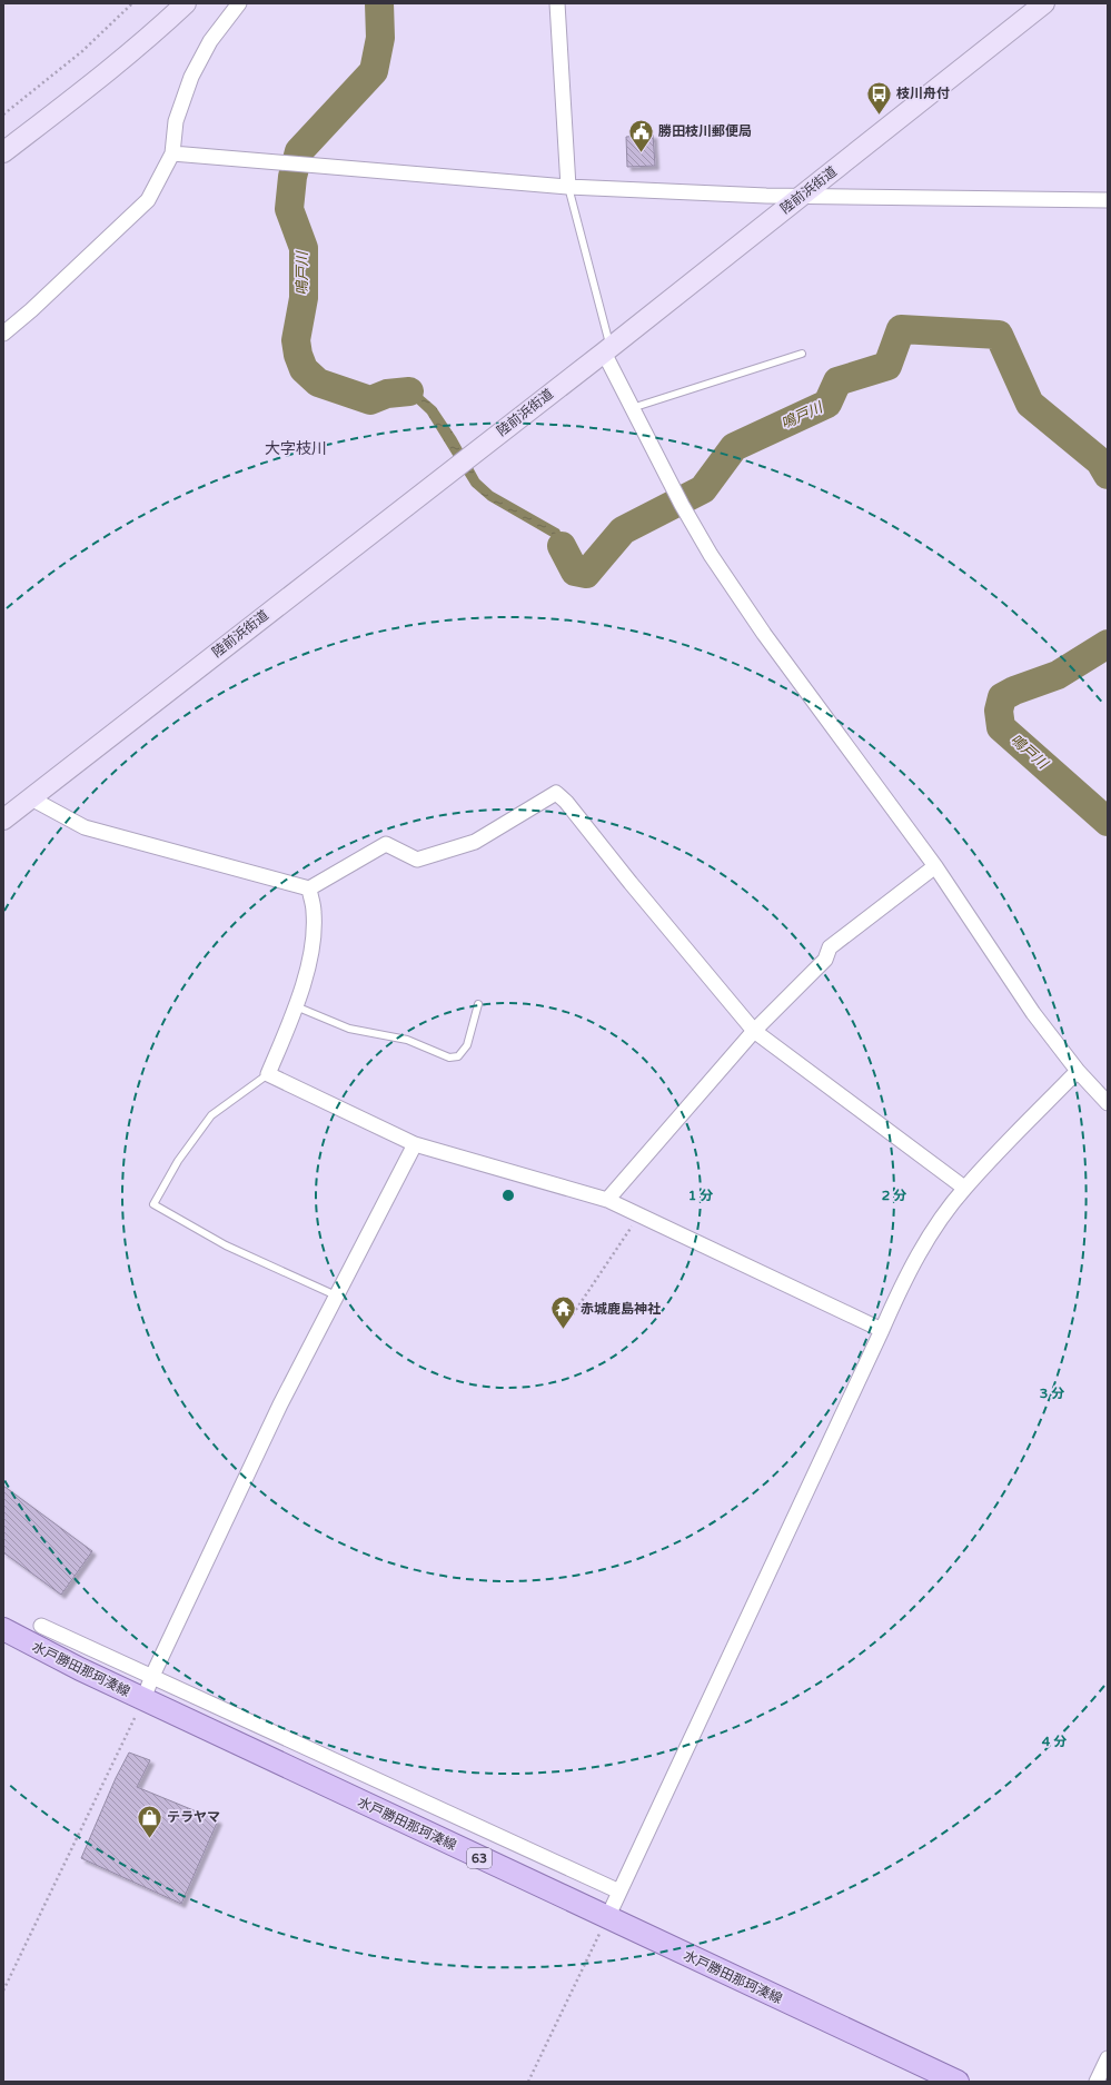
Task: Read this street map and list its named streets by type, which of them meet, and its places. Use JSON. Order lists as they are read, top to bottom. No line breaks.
{"streets":{"main road":["陸前浜街道","水戸勝田那珂湊線","63"]},"districts":["大字枝川"],"water":["鳴戸川"],"places":{"bus stop":["枝川舟付"],"public building":["勝田枝川郵便局"],"temple":["赤城鹿島神社"],"shop":["テラヤマ"]},"rings":["1 分","2 分","3 分","4 分"]}
